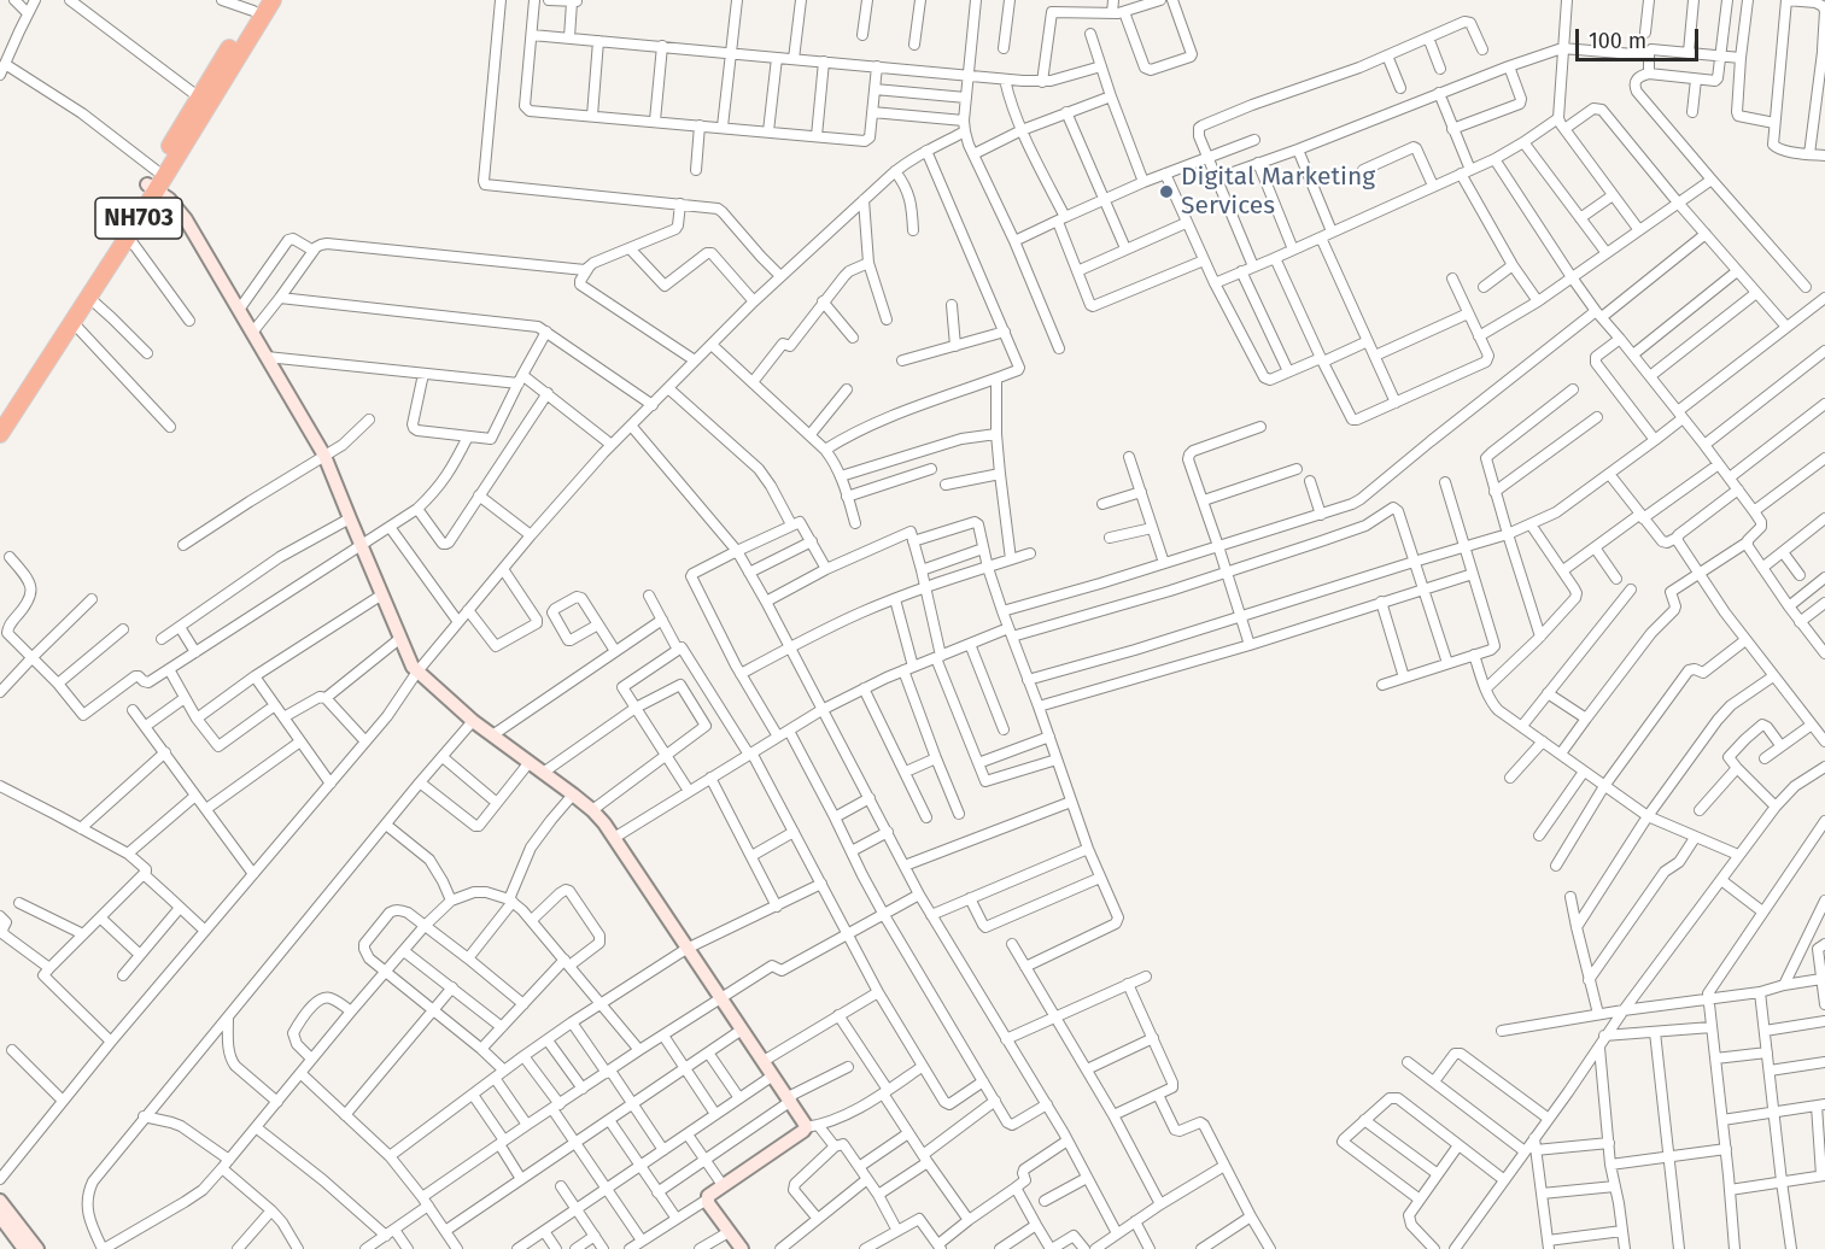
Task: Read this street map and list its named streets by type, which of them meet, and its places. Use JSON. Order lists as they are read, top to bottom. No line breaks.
{"streets":{"highway":["NH703"]},"places":["Digital Marketing Services"],"scale_bar":"100 m"}
